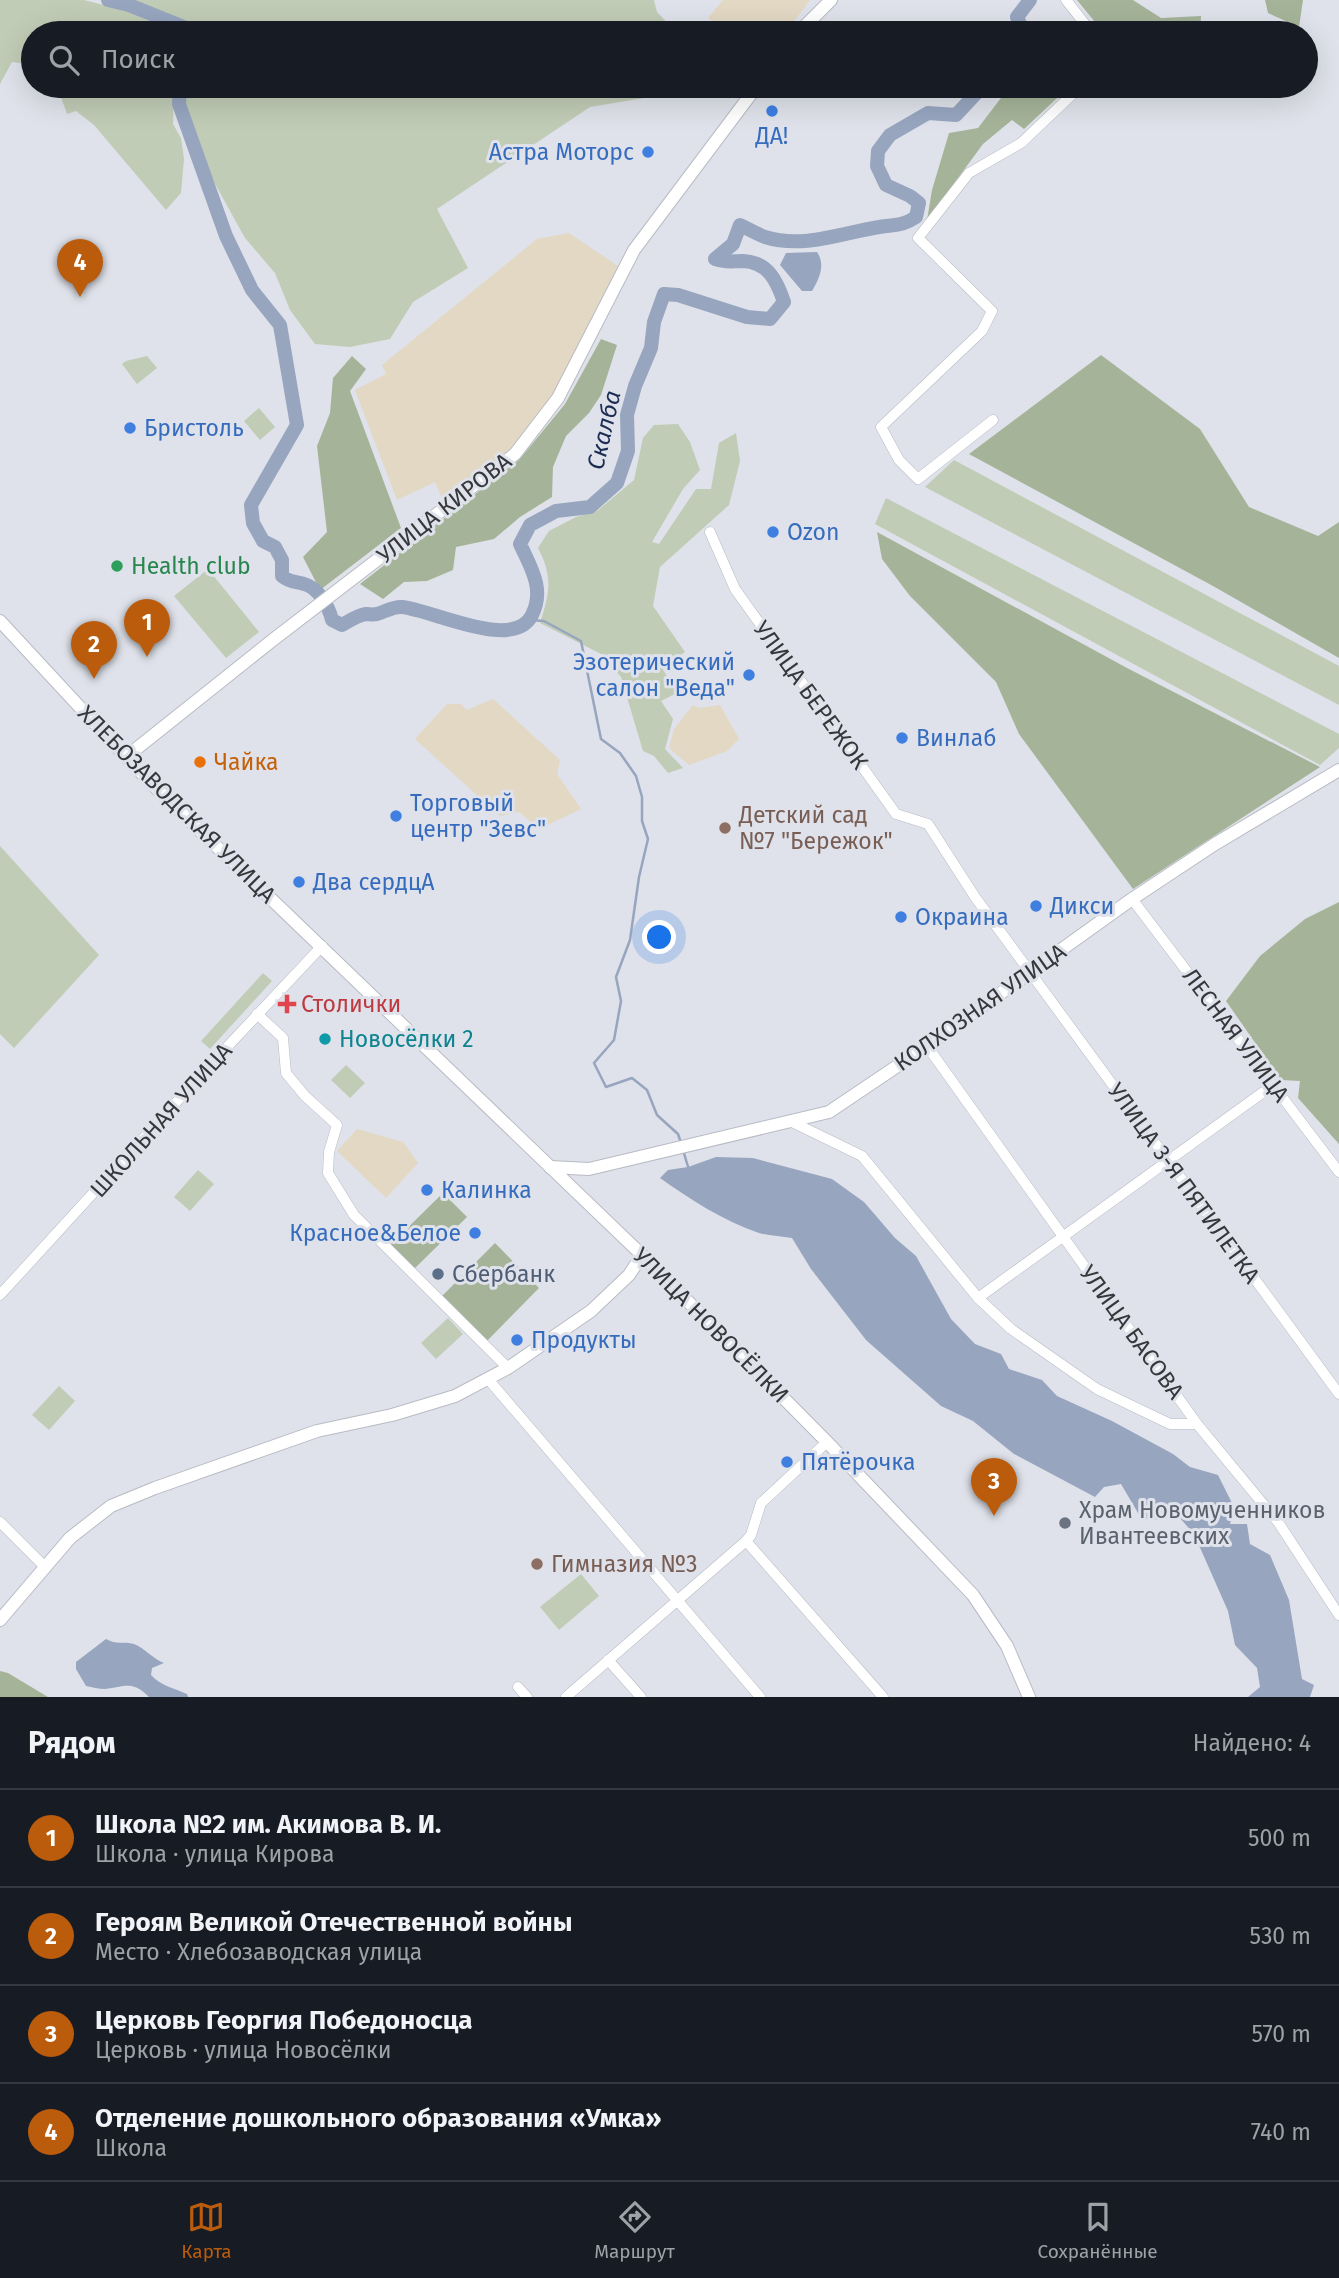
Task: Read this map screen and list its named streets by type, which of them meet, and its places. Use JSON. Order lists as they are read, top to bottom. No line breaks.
{"streets":{"street":["УЛИЦА КИРОВА","УЛИЦА БЕРЕЖОК","ХЛЕБОЗАВОДСКАЯ УЛИЦА","КОЛХОЗНАЯ УЛИЦА","ЛЕСНАЯ УЛИЦА","ШКОЛЬНАЯ УЛИЦА","УЛИЦА 3-Я ПЯТИЛЕТКА","УЛИЦА НОВОСЁЛКИ","УЛИЦА БАСОВА"]},"crossings":[["УЛИЦА КИРОВА","ХЛЕБОЗАВОДСКАЯ УЛИЦА"],["УЛИЦА БЕРЕЖОК","КОЛХОЗНАЯ УЛИЦА"],["УЛИЦА БЕРЕЖОК","УЛИЦА 3-Я ПЯТИЛЕТКА"],["ХЛЕБОЗАВОДСКАЯ УЛИЦА","ШКОЛЬНАЯ УЛИЦА"],["ХЛЕБОЗАВОДСКАЯ УЛИЦА","УЛИЦА НОВОСЁЛКИ"],["КОЛХОЗНАЯ УЛИЦА","ЛЕСНАЯ УЛИЦА"],["КОЛХОЗНАЯ УЛИЦА","УЛИЦА 3-Я ПЯТИЛЕТКА"],["КОЛХОЗНАЯ УЛИЦА","УЛИЦА НОВОСЁЛКИ"],["КОЛХОЗНАЯ УЛИЦА","УЛИЦА БАСОВА"]],"water":["Скалба"],"places":{"other":["ДА!","Астра Моторс","Бристоль","Ozon","Health club","Эзотерический салон \"Веда\"","Винлаб","Чайка","Торговый центр \"Зевс\"","Детский сад №7 \"Бережок\"","Два сердцА","Дикси","Окраина","Новосёлки 2","Калинка","Красное&Белое","Сбербанк","Продукты","Пятёрочка","Храм Новомученников Ивантеевских","Гимназия №3"],"health":["Столички"]},"page":{"search":"Поиск","pins":["4","1","2","3"],"heading":["Рядом","Найдено: 4"],"list":[{"mark":"1","name":"Школа №2 им. Акимова В. И.","note":"Школа · улица Кирова","value":"500 m"},{"mark":"2","name":"Героям Великой Отечественной войны","note":"Место · Хлебозаводская улица","value":"530 m"},{"mark":"3","name":"Церковь Георгия Победоносца","note":"Церковь · улица Новосёлки","value":"570 m"},{"mark":"4","name":"Отделение дошкольного образования «Умка»","note":"Школа","value":"740 m"}],"nav":["Карта","Маршрут","Сохранённые"]}}
